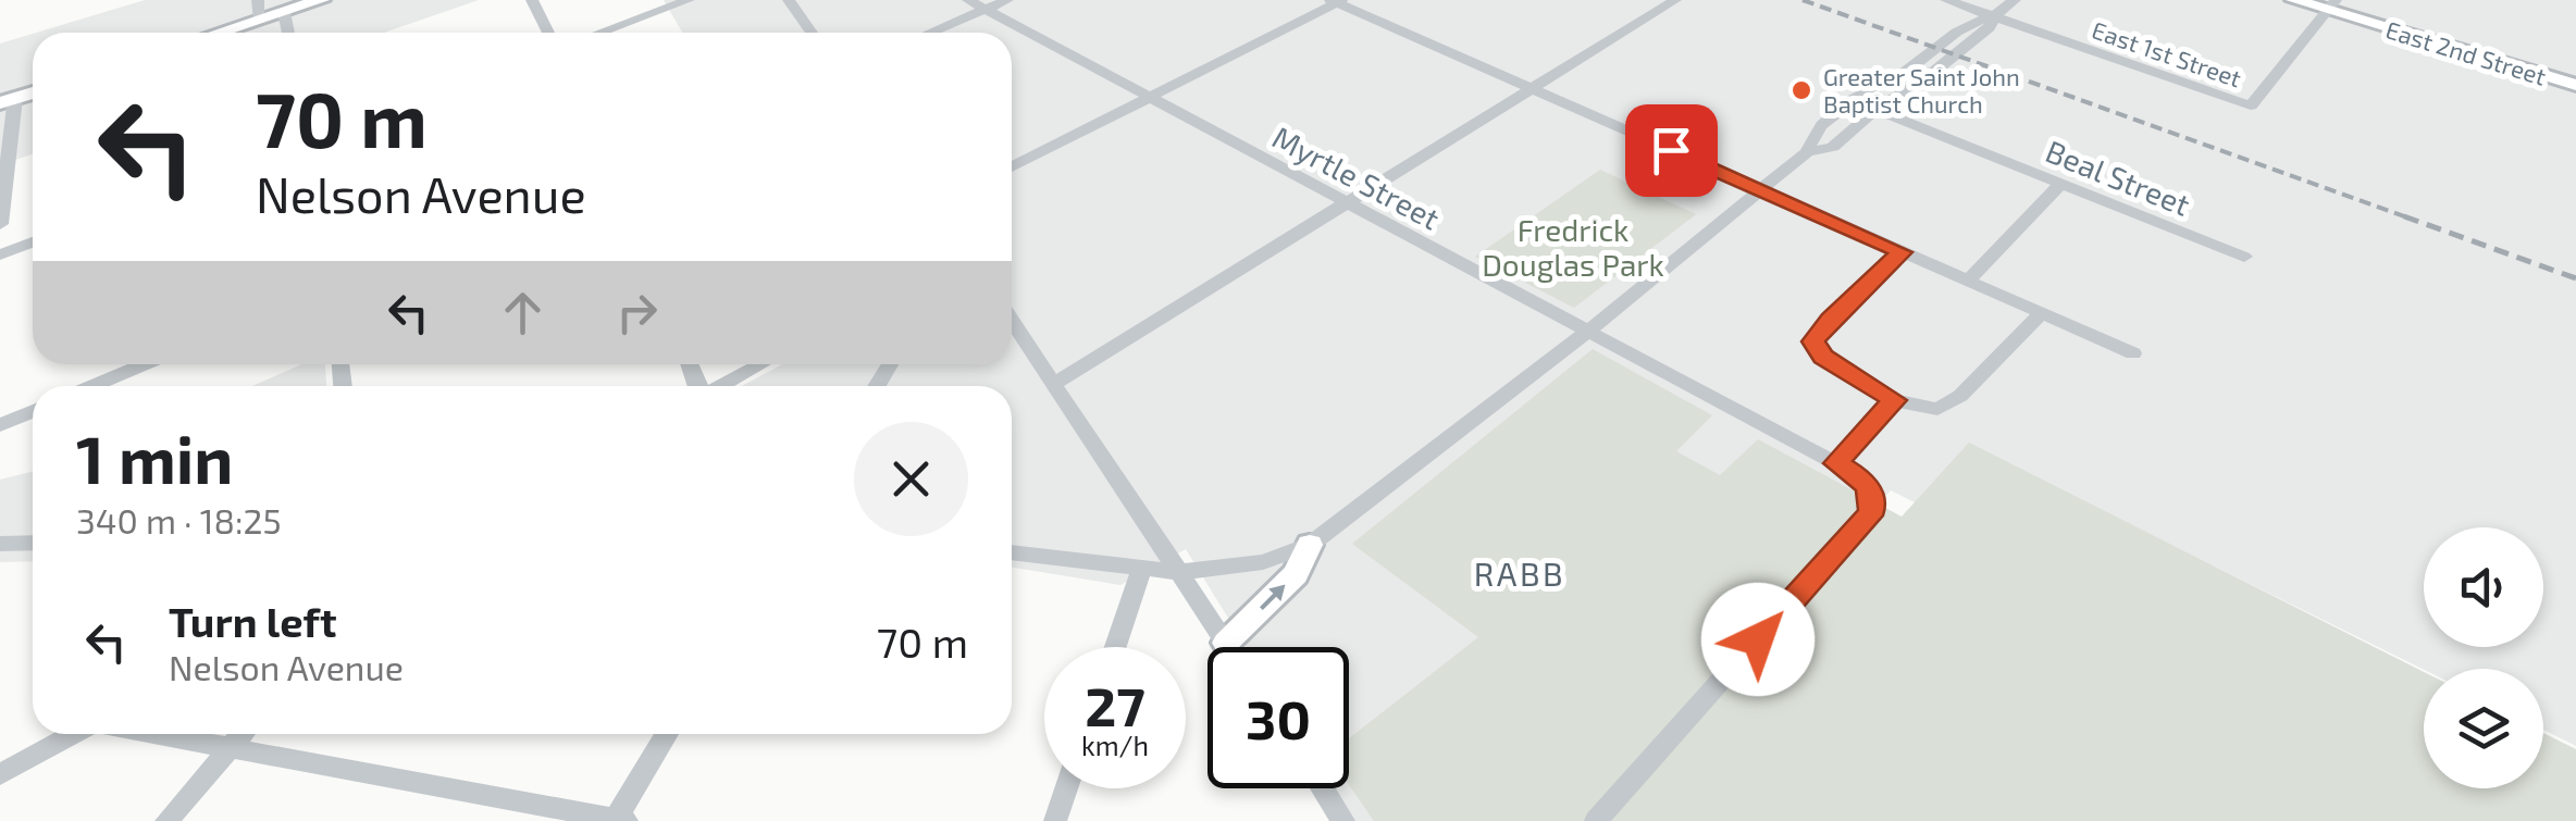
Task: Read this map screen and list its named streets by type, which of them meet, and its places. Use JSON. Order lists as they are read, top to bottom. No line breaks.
{"streets":{"main road":["East 2nd Street"],"street":["East 1st Street","Myrtle Street","Beal Street"]},"crossings":[["East 2nd Street","East 1st Street"]],"districts":["RABB"],"parks":["Fredrick Douglas Park"],"places":["Greater Saint John Baptist Church"],"page":{"turn":["70 m","Nelson Avenue"],"heading":["1 min","340 m · 18:25"],"list":[{"name":"Turn left","note":"Nelson Avenue","value":"70 m"}],"speed":"27 km/h","limit":"30"}}
